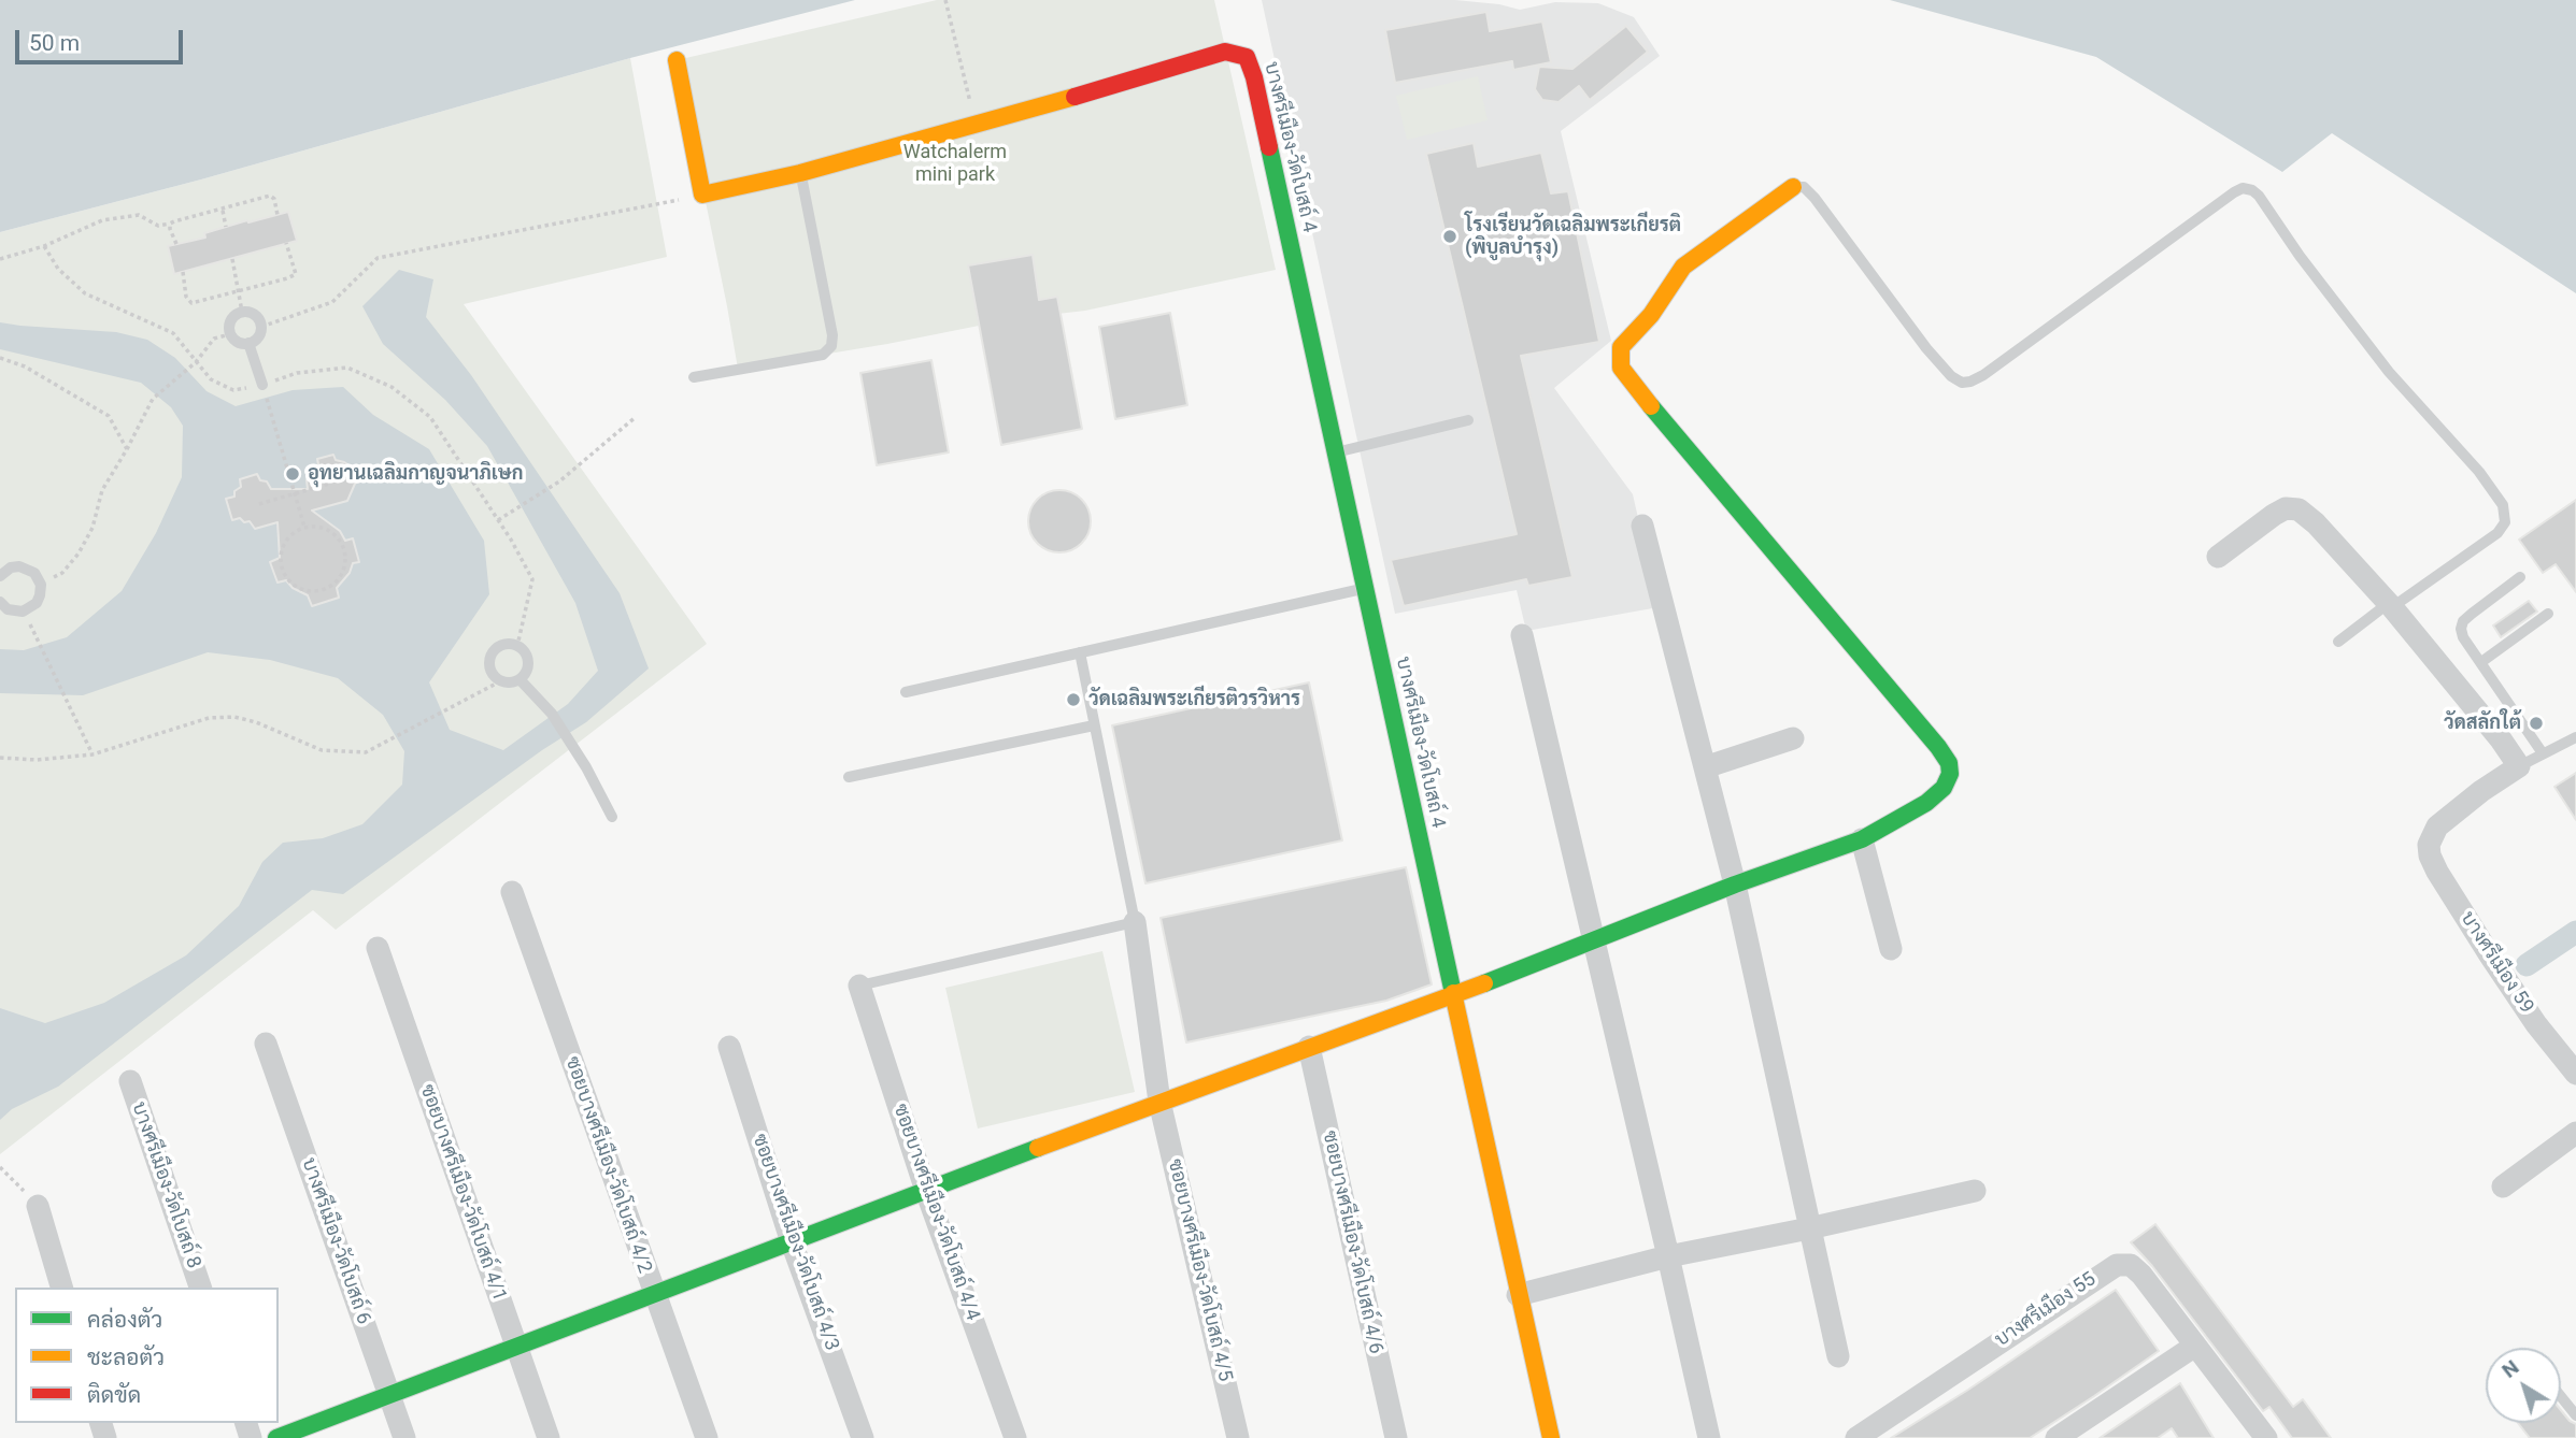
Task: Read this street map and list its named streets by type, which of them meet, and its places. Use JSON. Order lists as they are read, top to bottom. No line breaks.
{"streets":{"street":["บางศรีเมือง-วัดโบสถ์ 4","บางศรีเมือง 59","ซอยบางศรีเมือง-วัดโบสถ์ 4/2","บางศรีเมือง-วัดโบสถ์ 8","ซอยบางศรีเมือง-วัดโบสถ์ 4/1","ซอยบางศรีเมือง-วัดโบสถ์ 4/4","บางศรีเมือง-วัดโบสถ์ 6","ซอยบางศรีเมือง-วัดโบสถ์ 4/3","ซอยบางศรีเมือง-วัดโบสถ์ 4/6","ซอยบางศรีเมือง-วัดโบสถ์ 4/5","บางศรีเมือง 55"]},"parks":["Watchalerm mini park"],"places":["โรงเรียนวัดเฉลิมพระเกียรติ (พิบูลบำรุง)","อุทยานเฉลิมกาญจนาภิเษก","วัดเฉลิมพระเกียรติวรวิหาร","วัดสลักใต้"],"legend":["คล่องตัว","ชะลอตัว","ติดขัด"],"scale_bar":"50 m","north":"top left"}
